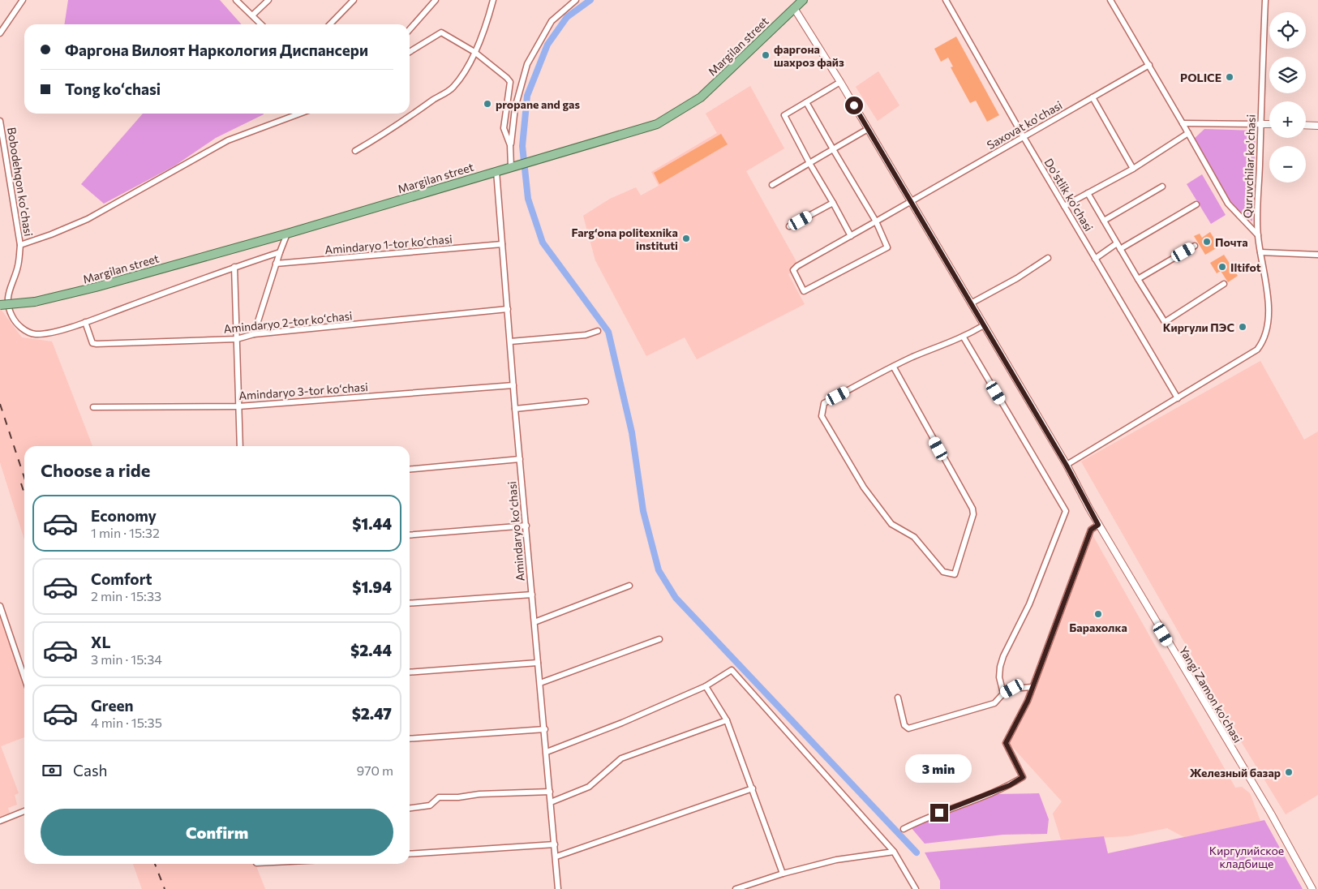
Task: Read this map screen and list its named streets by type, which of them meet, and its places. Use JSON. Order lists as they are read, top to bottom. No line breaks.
{"streets":{"main road":["Margilan street"],"street":["Saxovat ko'chasi","Quruvchilar ko'chasi","Bobodehqon koʼchasi","Do'stlik ko'chasi","Amindaryo 1-tor koʻchasi","Amindaryo 2-tor koʻchasi","Amindaryo 3-tor koʻchasi","Amindaryo koʻchasi","Yangi Zamon ko'chasi"]},"crossings":[["Margilan street","Amindaryo koʻchasi"],["Margilan street","Yangi Zamon ko'chasi"],["Saxovat ko'chasi","Do'stlik ko'chasi"],["Saxovat ko'chasi","Yangi Zamon ko'chasi"],["Quruvchilar ko'chasi","Do'stlik ko'chasi"],["Quruvchilar ko'chasi","Yangi Zamon ko'chasi"],["Bobodehqon koʼchasi","Amindaryo 2-tor koʻchasi"],["Amindaryo 1-tor koʻchasi","Amindaryo koʻchasi"],["Amindaryo 2-tor koʻchasi","Amindaryo koʻchasi"],["Amindaryo 3-tor koʻchasi","Amindaryo koʻchasi"]],"parks":["Киргулийское кладбище"],"places":["фаргона шахроз файз","POLICE","propane and gas","Fargʻona politexnika instituti","Почта","Iltifot","Киргули ПЭС","Барахолка","Железный базар"],"page":{"map_buttons":["+","−"],"banner":["Фаргона Вилоят Наркология Диспансери","Tong koʻchasi"],"heading":"Choose a ride","list":[{"name":"Economy","note":"1 min · 15:32","value":"$1.44"},{"name":"Comfort","note":"2 min · 15:33","value":"$1.94"},{"name":"XL","note":"3 min · 15:34","value":"$2.44"},{"name":"Green","note":"4 min · 15:35","value":"$2.47"}],"pay":["Cash","970 m"],"bubble":"3 min","buttons":"Confirm"}}
